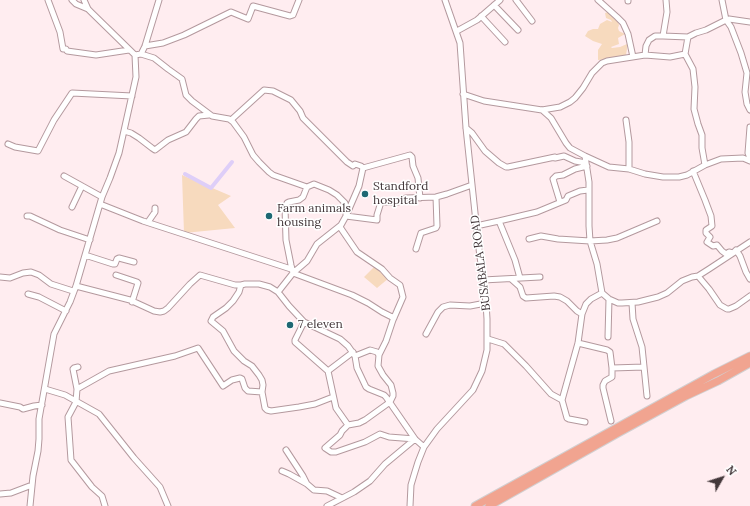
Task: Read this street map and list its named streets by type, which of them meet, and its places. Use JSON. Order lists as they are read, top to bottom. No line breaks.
{"streets":{"street":["BUSABALA ROAD"]},"places":["Standford hospital","Farm animals housing","7 eleven"],"north":"top right"}
